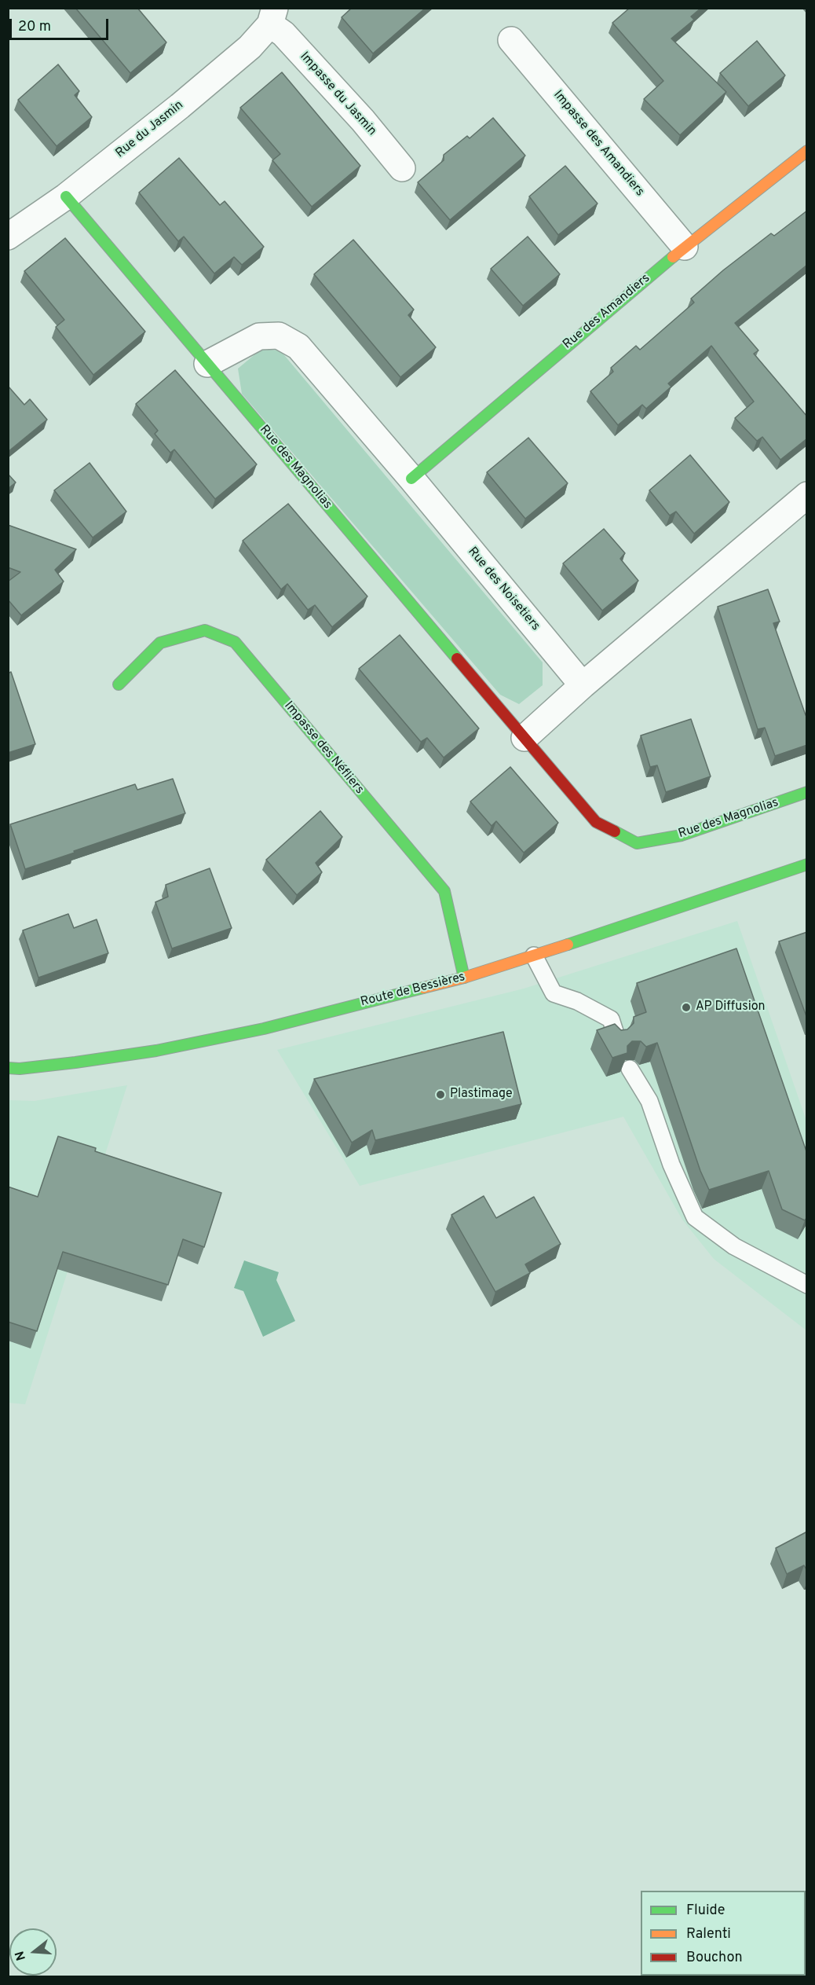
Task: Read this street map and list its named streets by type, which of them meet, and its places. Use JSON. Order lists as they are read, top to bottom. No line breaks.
{"streets":{"street":["Impasse du Jasmin","Rue du Jasmin","Impasse des Amandiers","Rue des Amandiers","Rue des Magnolias","Rue des Noisetiers","Impasse des Néfliers","Route de Bessières"]},"crossings":[["Impasse du Jasmin","Rue du Jasmin"],["Rue du Jasmin","Rue des Magnolias"],["Impasse des Amandiers","Rue des Amandiers"],["Rue des Amandiers","Rue des Noisetiers"],["Rue des Magnolias","Rue des Noisetiers"],["Impasse des Néfliers","Route de Bessières"]],"places":["AP Diffusion","Plastimage"],"legend":["Fluide","Ralenti","Bouchon"],"scale_bar":"20 m","north":"left"}
